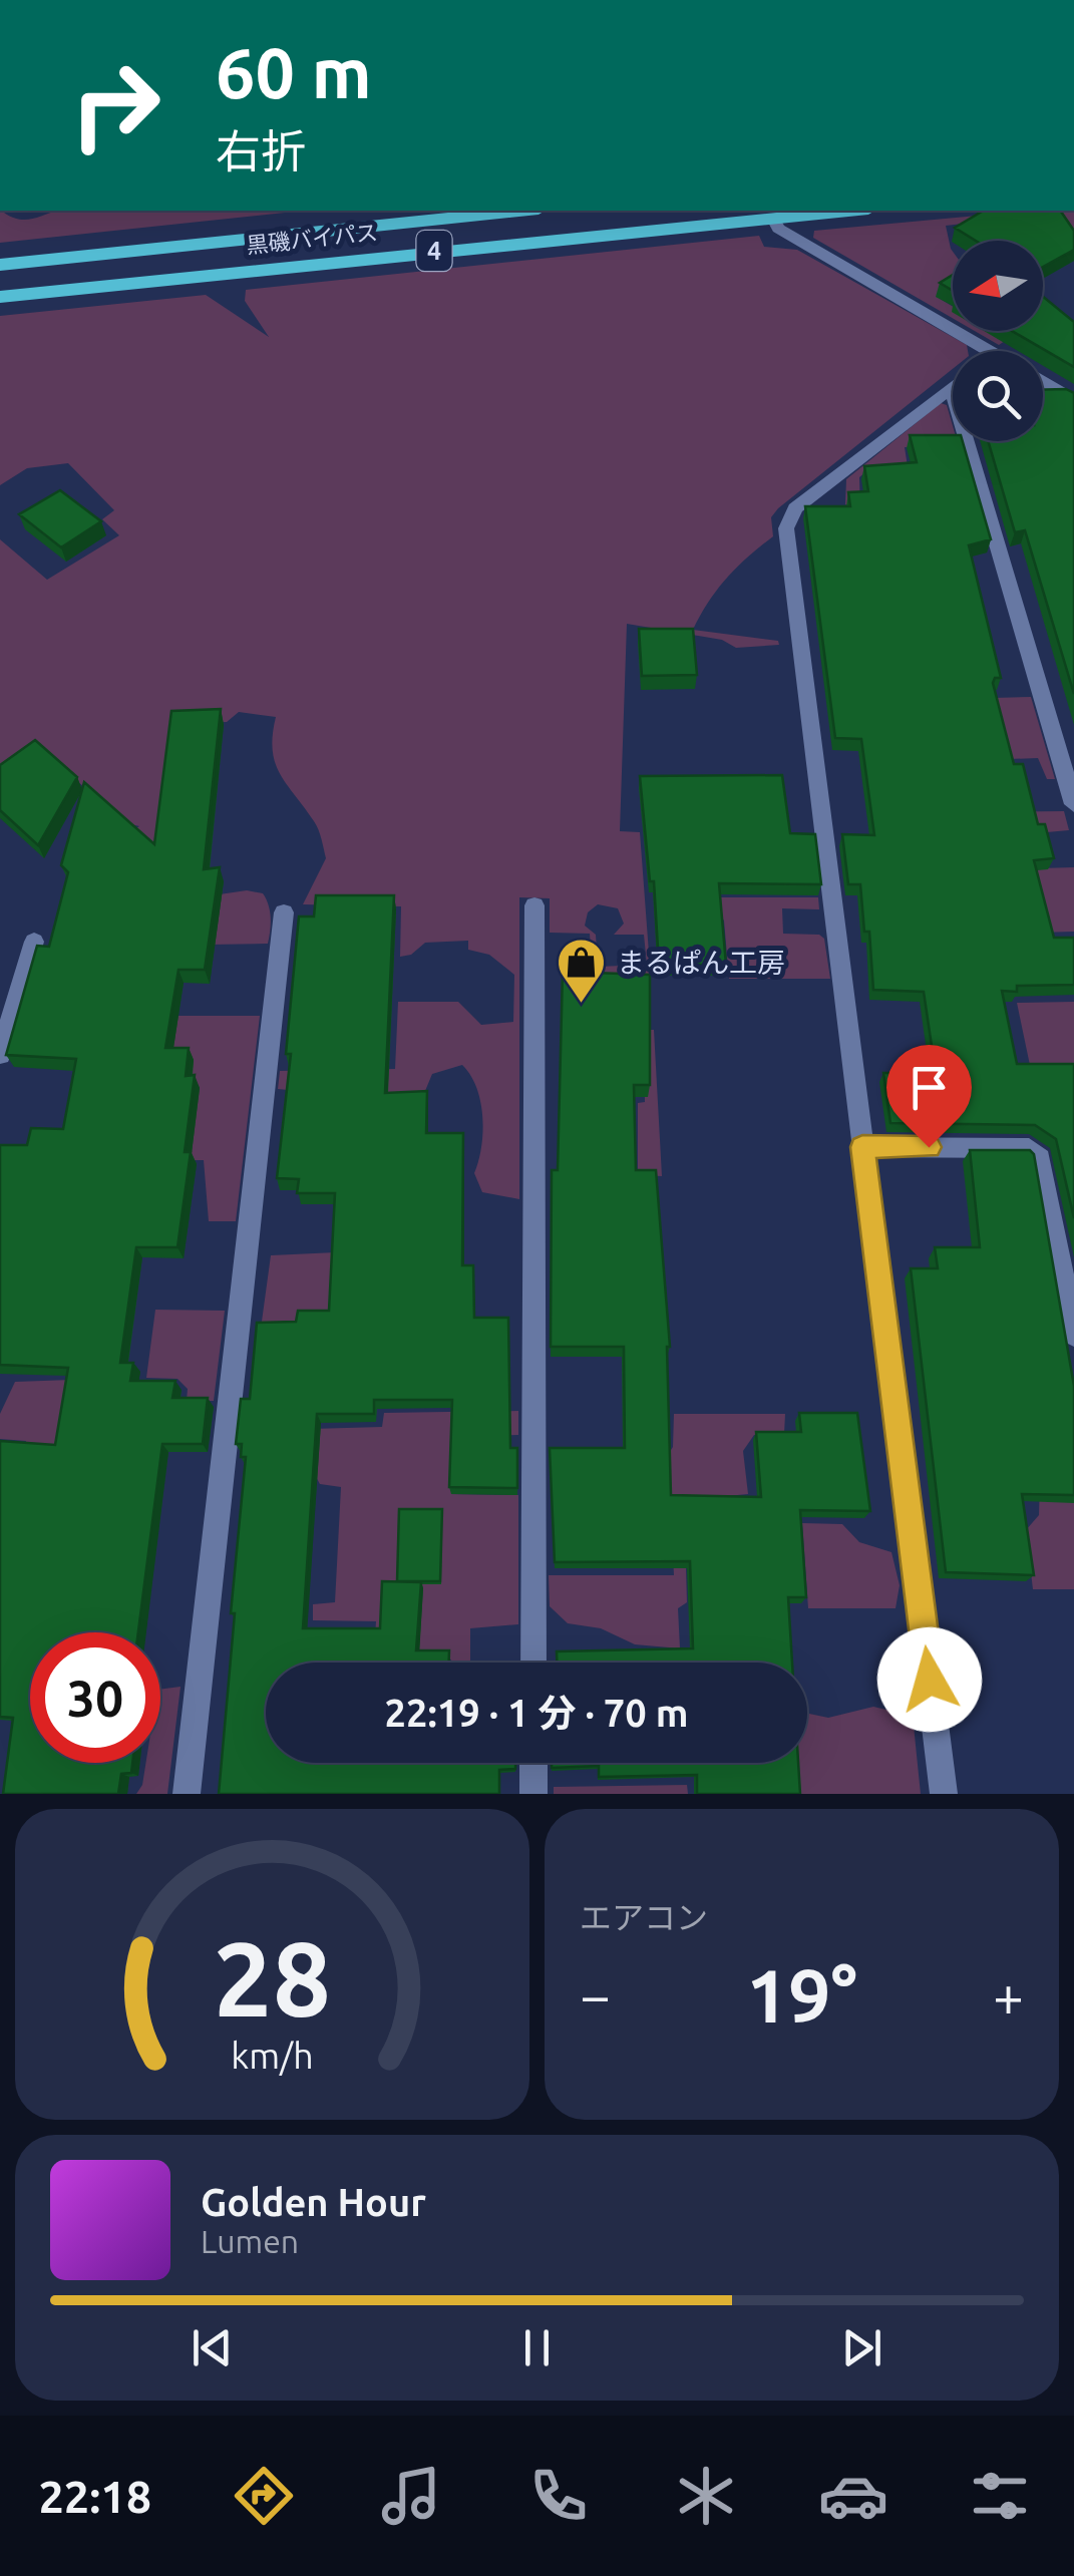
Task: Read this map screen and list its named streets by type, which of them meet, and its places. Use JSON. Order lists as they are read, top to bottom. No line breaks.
{"streets":{"highway":["黒磯バイパス","4"]},"places":{"shop":["まるぱん工房"]},"north":"left","page":{"turn":["60 m","右折"],"limit":"30","trip":"22:19 · 1 分 · 70 m","tile":"エアコン","heat":["−","19°","+"],"song":["Golden Hour","Lumen"],"tabs":"22:18","gauge":["28","km/h"]}}
